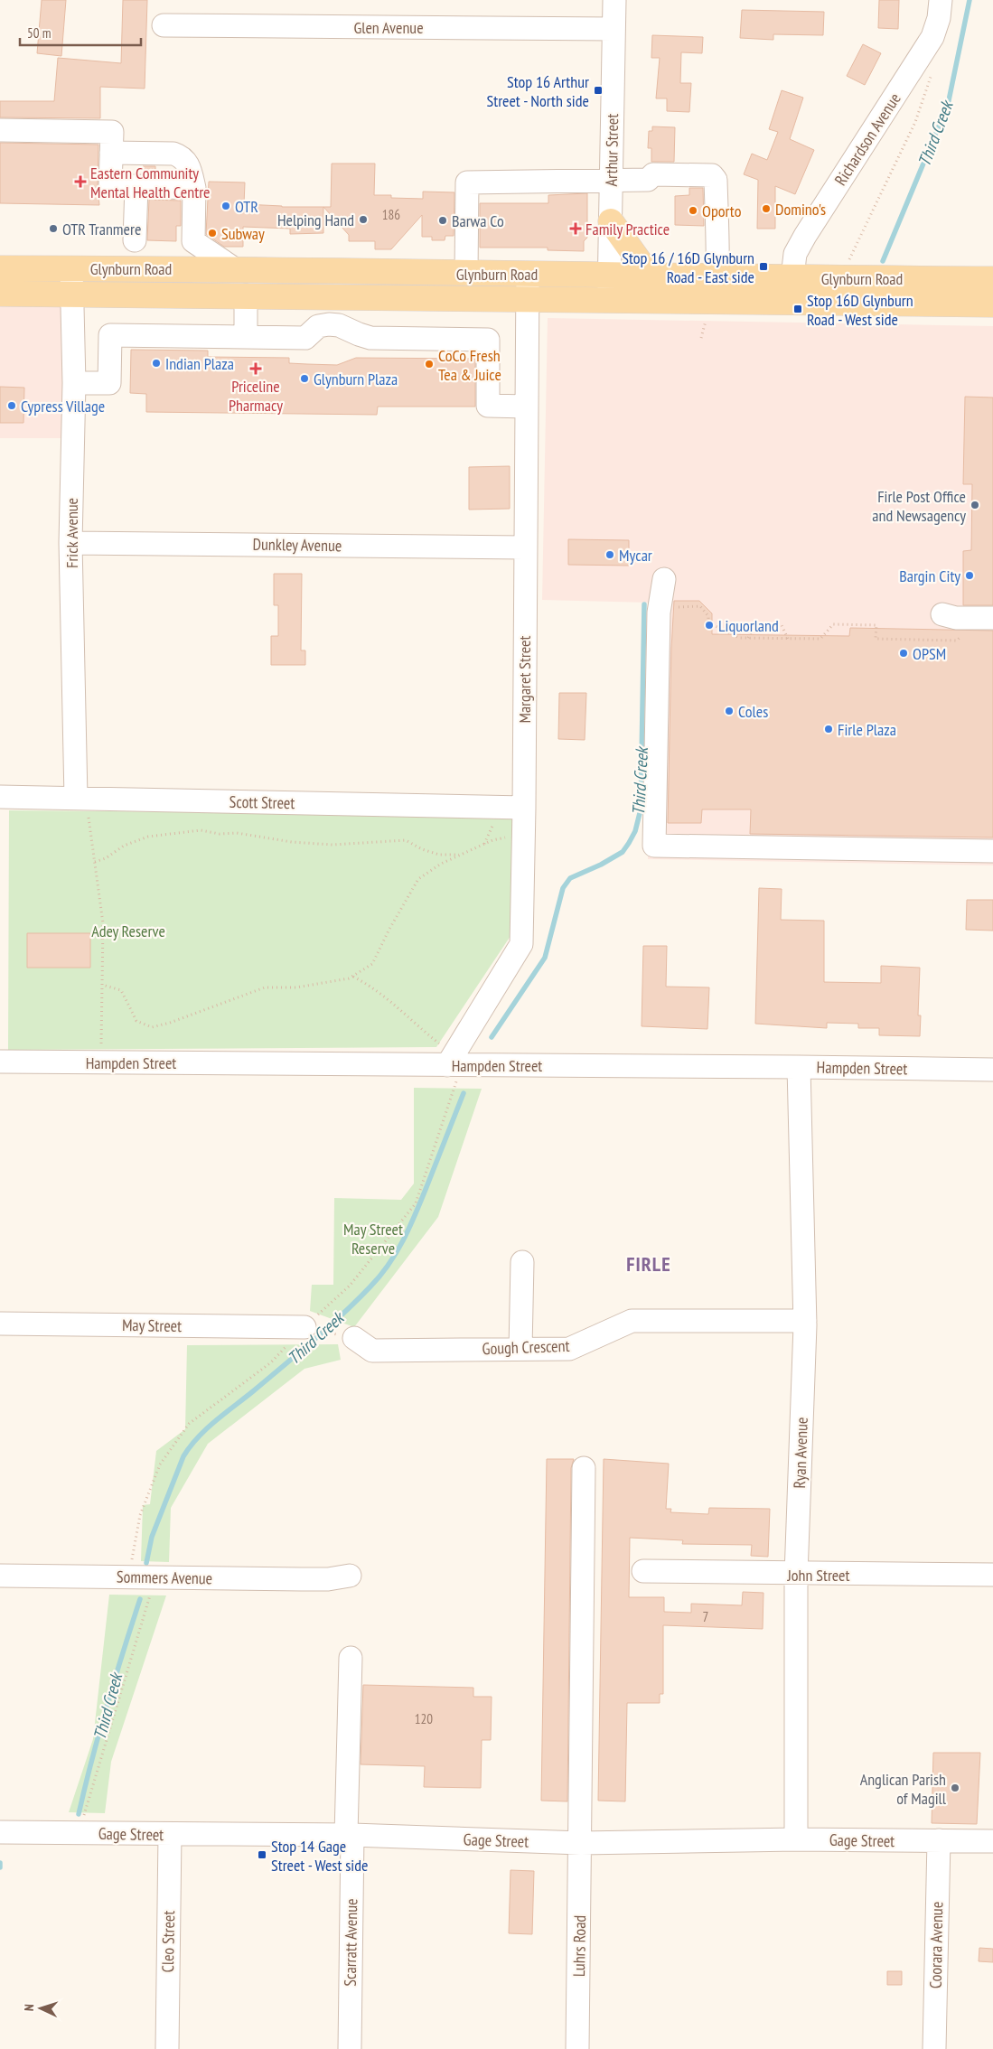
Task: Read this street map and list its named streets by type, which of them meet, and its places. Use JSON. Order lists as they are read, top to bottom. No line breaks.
{"streets":{"main road":["Glynburn Road"],"street":["Glen Avenue","Richardson Avenue","Arthur Street","Frick Avenue","Dunkley Avenue","Margaret Street","Scott Street","Hampden Street","May Street","Gough Crescent","Ryan Avenue","John Street","Sommers Avenue","Gage Street","Cleo Street","Scarratt Avenue","Coorara Avenue","Luhrs Road"]},"crossings":[["Glen Avenue","Arthur Street"],["Richardson Avenue","Glynburn Road"],["Arthur Street","Glynburn Road"],["Glynburn Road","Frick Avenue"],["Glynburn Road","Margaret Street"],["Frick Avenue","Dunkley Avenue"],["Frick Avenue","Scott Street"],["Dunkley Avenue","Margaret Street"],["Margaret Street","Scott Street"],["Margaret Street","Hampden Street"],["Hampden Street","Ryan Avenue"],["Gough Crescent","Ryan Avenue"],["Ryan Avenue","John Street"],["Ryan Avenue","Gage Street"],["Gage Street","Cleo Street"],["Gage Street","Scarratt Avenue"],["Gage Street","Coorara Avenue"],["Gage Street","Luhrs Road"]],"districts":["FIRLE"],"water":["Third Creek"],"parks":["Adey Reserve","May Street Reserve"],"places":{"transit":["Stop 16 Arthur Street - North side","Stop 16 / 16D Glynburn Road - East side","Stop 16D Glynburn Road - West side","Stop 14 Gage Street - West side"],"health":["Eastern Community Mental Health Centre","Family Practice","Priceline Pharmacy"],"other":["OTR","Domino's","Oporto","Helping Hand","Barwa Co","OTR Tranmere","Subway","Indian Plaza","CoCo Fresh Tea & Juice","Glynburn Plaza","Cypress Village","Firle Post Office and Newsagency","Mycar","Bargin City","Liquorland","OPSM","Coles","Firle Plaza","Anglican Parish of Magill"]},"house_numbers":["186","7","120"],"scale_bar":"50 m","north":"left"}
